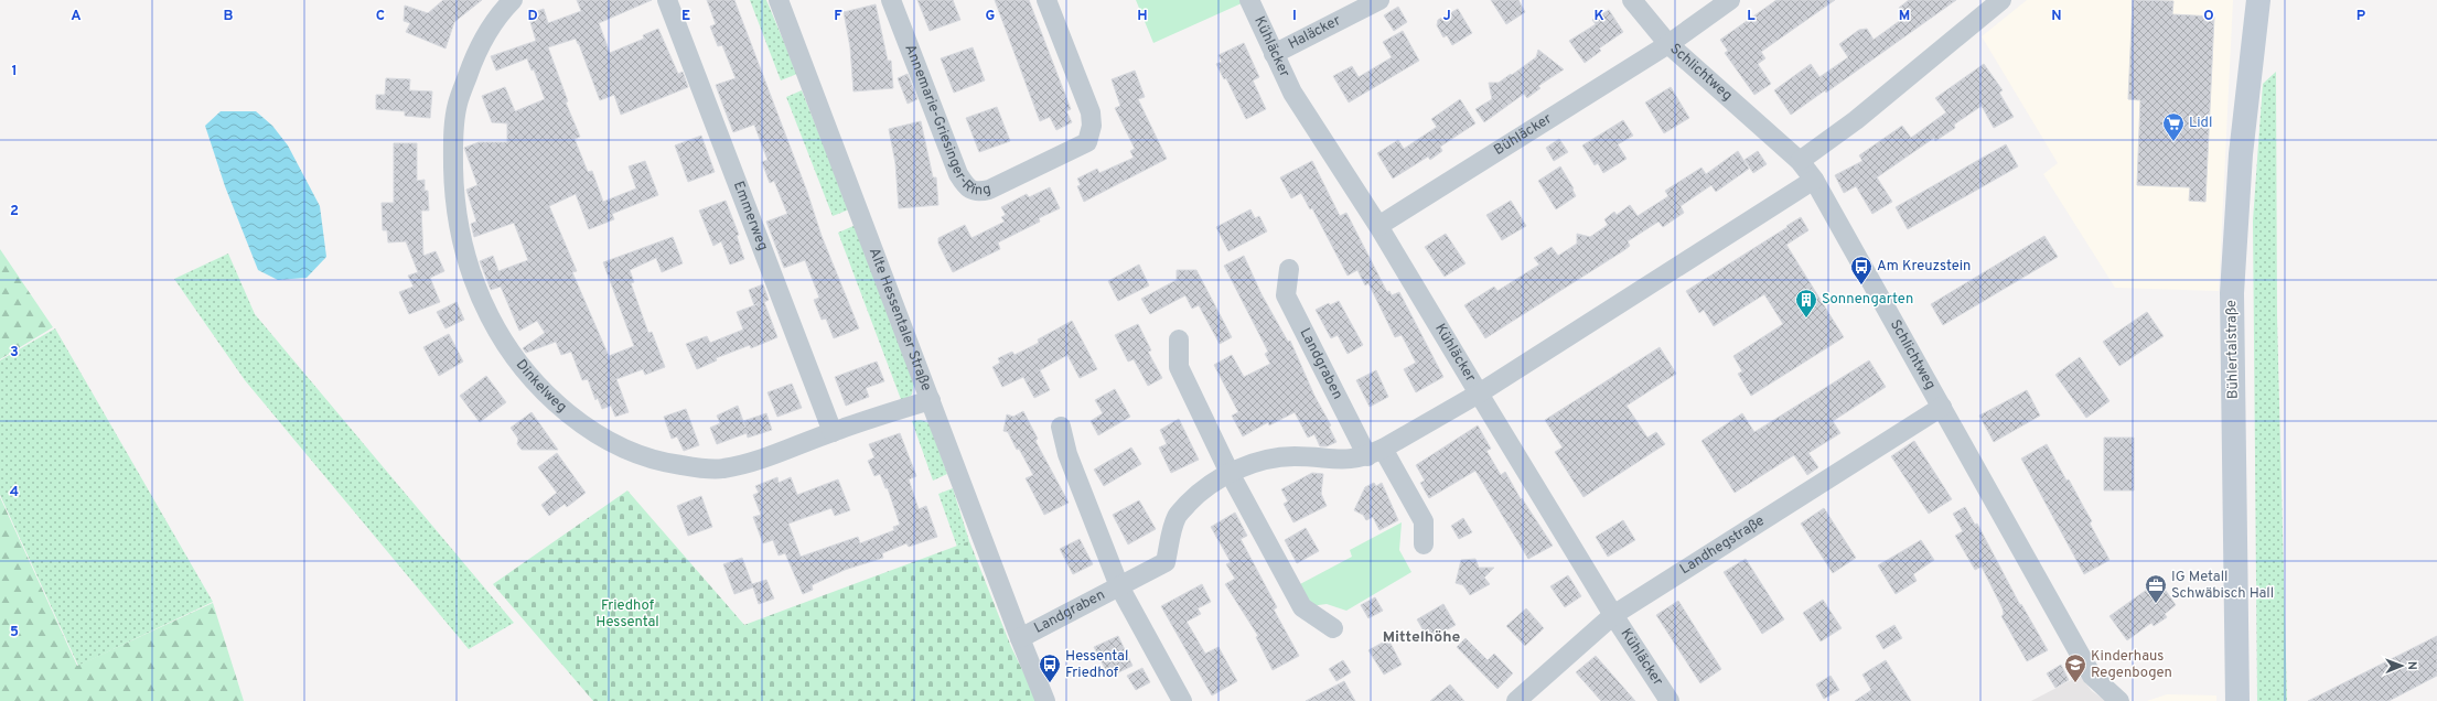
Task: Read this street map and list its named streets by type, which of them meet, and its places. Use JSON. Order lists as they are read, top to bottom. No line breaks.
{"streets":{"main road":["Bühlertalstraße"],"street":["Haläcker","Kühläcker","Schlichtweg","Annemarie-Griesinger-Ring","Bühläcker","Emmerweg","Alte Hessentaler Straße","Landgraben","Dinkelweg","Landhegstraße"]},"crossings":[["Haläcker","Kühläcker"],["Kühläcker","Bühläcker"],["Kühläcker","Landgraben"],["Kühläcker","Landhegstraße"],["Schlichtweg","Bühläcker"],["Schlichtweg","Landhegstraße"],["Emmerweg","Dinkelweg"],["Alte Hessentaler Straße","Landgraben"],["Alte Hessentaler Straße","Dinkelweg"]],"districts":["Mittelhöhe"],"parks":["Friedhof Hessental"],"places":{"supermarket":["Lidl"],"bus stop":["Am Kreuzstein","Hessental Friedhof"],"building":["Sonnengarten"],"office":["IG Metall Schwäbisch Hall"],"school or university":["Kinderhaus Regenbogen"]},"north":"right","grid":{"columns":["A","B","C","D","E","F","G","H","I","J","K","L","M","N","O","P"],"rows":["1","2","3","4","5"]}}
